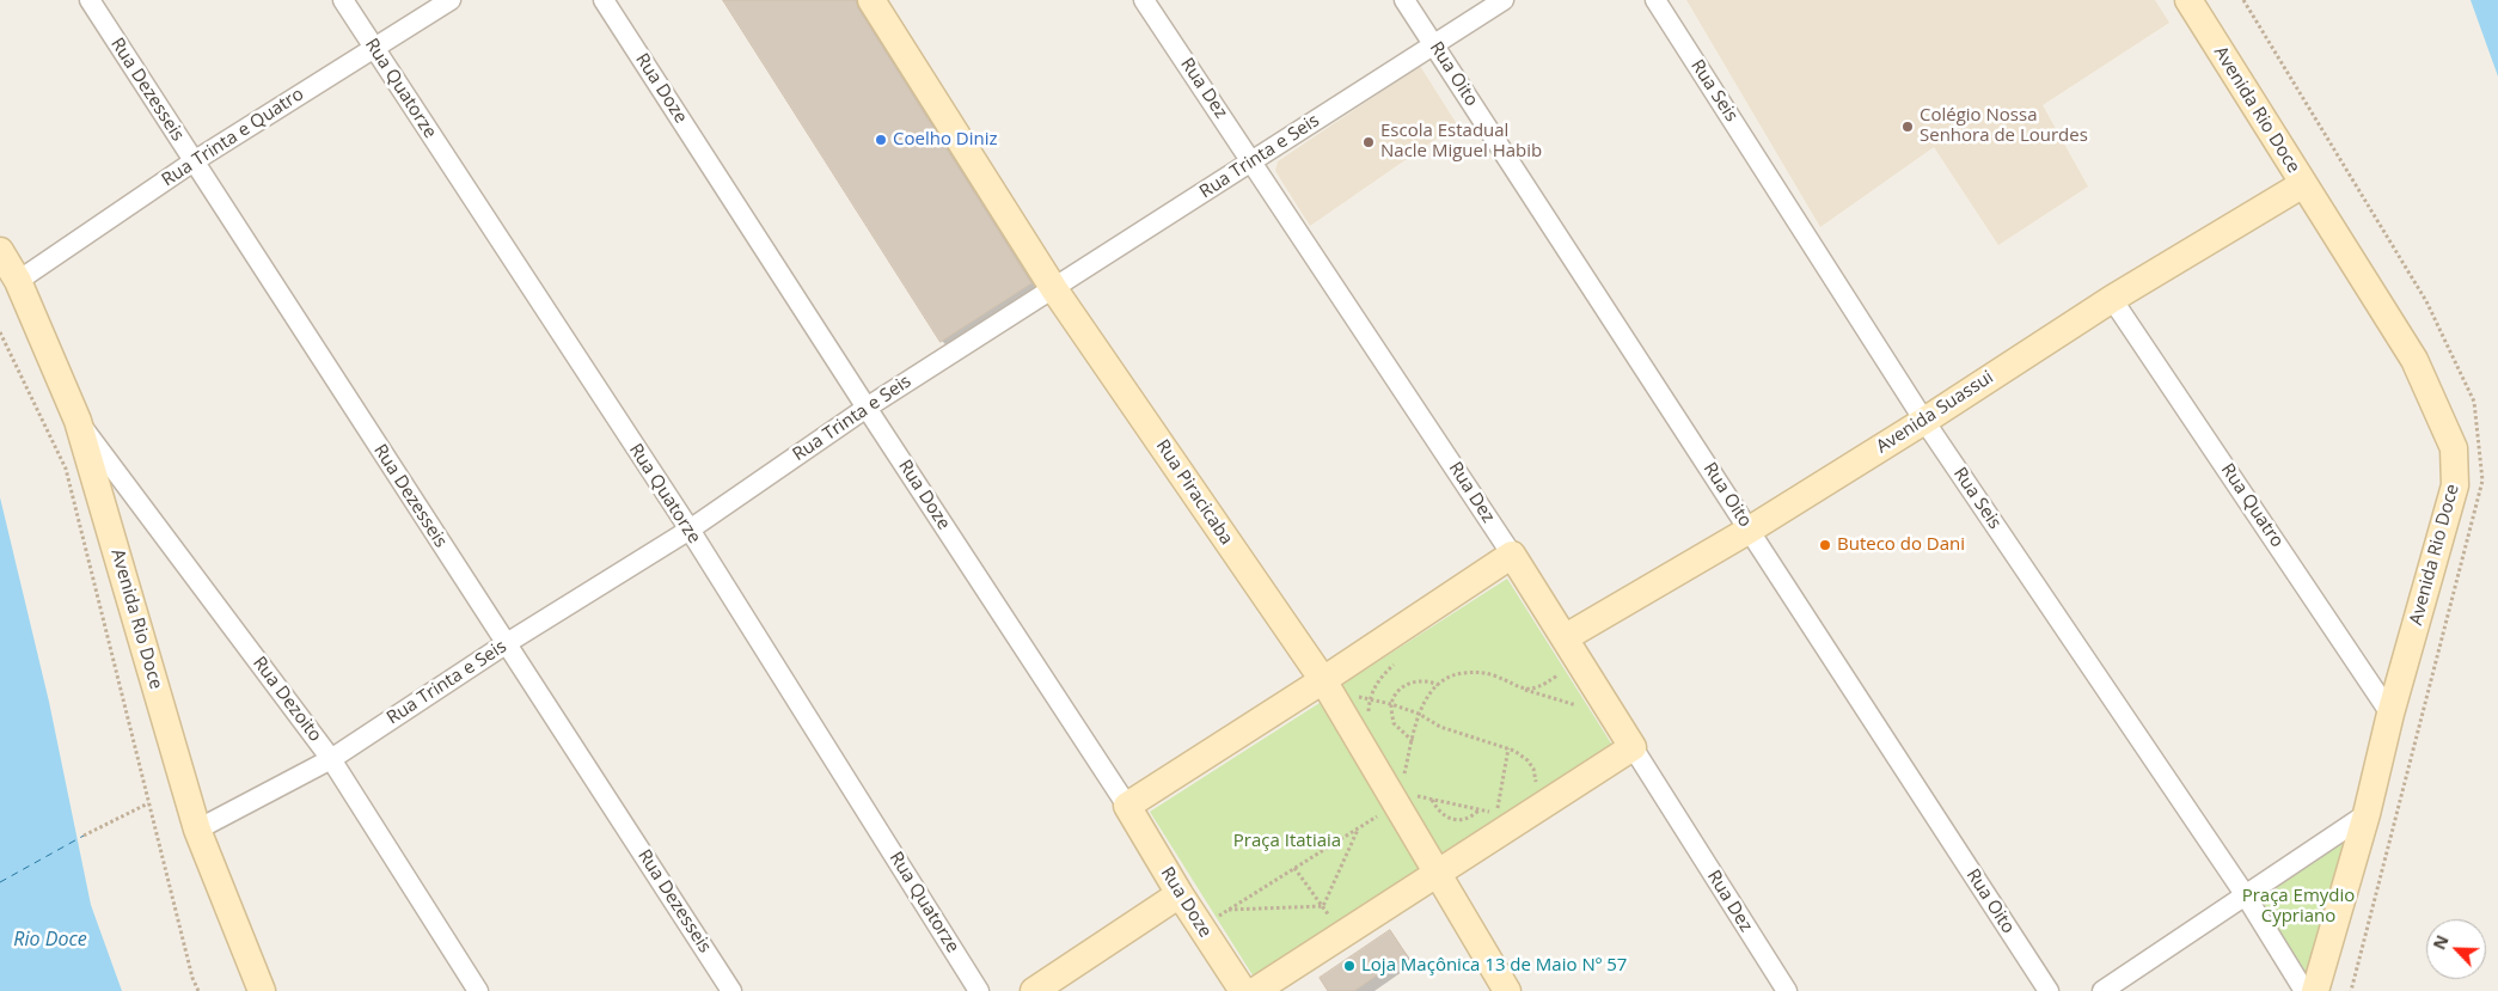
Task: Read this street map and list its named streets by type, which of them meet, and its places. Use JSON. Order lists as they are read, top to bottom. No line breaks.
{"streets":{"street":["Rua Oito","Rua Quatorze","Rua Doze","Rua Dez","Rua Dezesseis","Rua Seis","Avenida Rio Doce","Rua Trinta e Quatro","Rua Trinta e Seis","Avenida Suassui","Rua Piracicaba","Rua Quatro","Rua Dezoito"]},"crossings":[["Rua Oito","Rua Trinta e Seis"],["Rua Oito","Avenida Suassui"],["Rua Quatorze","Rua Trinta e Quatro"],["Rua Quatorze","Rua Trinta e Seis"],["Rua Doze","Rua Trinta e Seis"],["Rua Dez","Rua Trinta e Seis"],["Rua Dez","Avenida Suassui"],["Rua Dezesseis","Rua Trinta e Quatro"],["Rua Dezesseis","Rua Trinta e Seis"],["Rua Seis","Avenida Suassui"],["Avenida Rio Doce","Rua Trinta e Quatro"],["Avenida Rio Doce","Rua Trinta e Seis"],["Avenida Rio Doce","Avenida Suassui"],["Avenida Rio Doce","Rua Quatro"],["Avenida Rio Doce","Rua Dezoito"],["Rua Trinta e Seis","Rua Piracicaba"],["Rua Trinta e Seis","Rua Dezoito"],["Avenida Suassui","Rua Quatro"]],"water":["Rio Doce"],"parks":["Praça Itatiaia","Praça Emydio Cypriano"],"places":["Colégio Nossa Senhora de Lourdes","Coelho Diniz","Escola Estadual Nacle Miguel Habib","Buteco do Dani","Loja Maçônica 13 de Maio Nº 57"],"north":"top left"}
